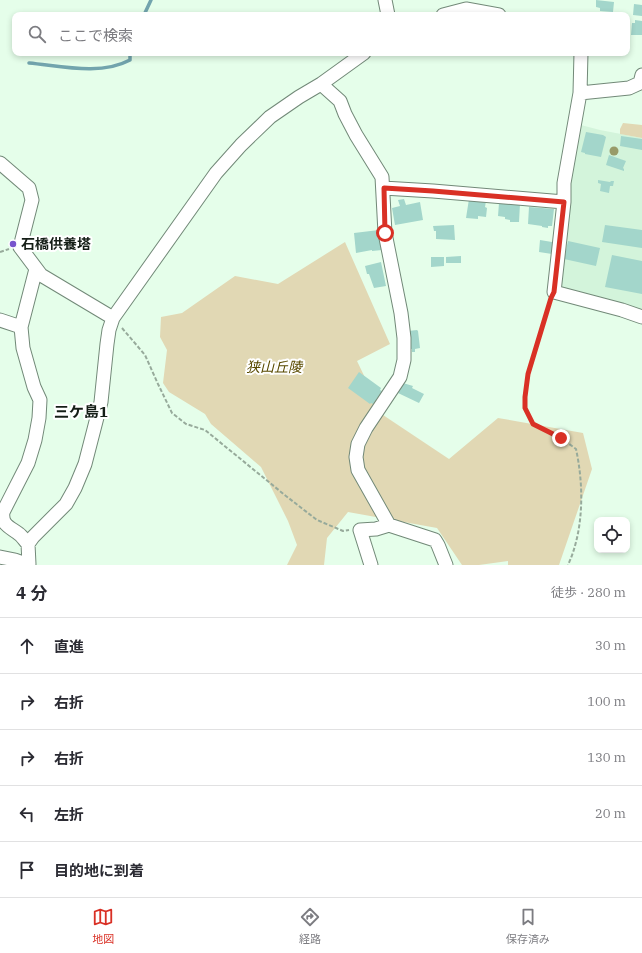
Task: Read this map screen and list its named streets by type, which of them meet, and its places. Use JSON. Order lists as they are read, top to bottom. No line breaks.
{"districts":["三ケ島1"],"parks":["狭山丘陵"],"places":["石橋供養塔"],"page":{"search":"ここで検索","heading":["4 分","徒歩 · 280 m"],"list":[["直進","30 m"],["右折","100 m"],["右折","130 m"],["左折","20 m"],"目的地に到着"],"nav":["地図","経路","保存済み"]}}
